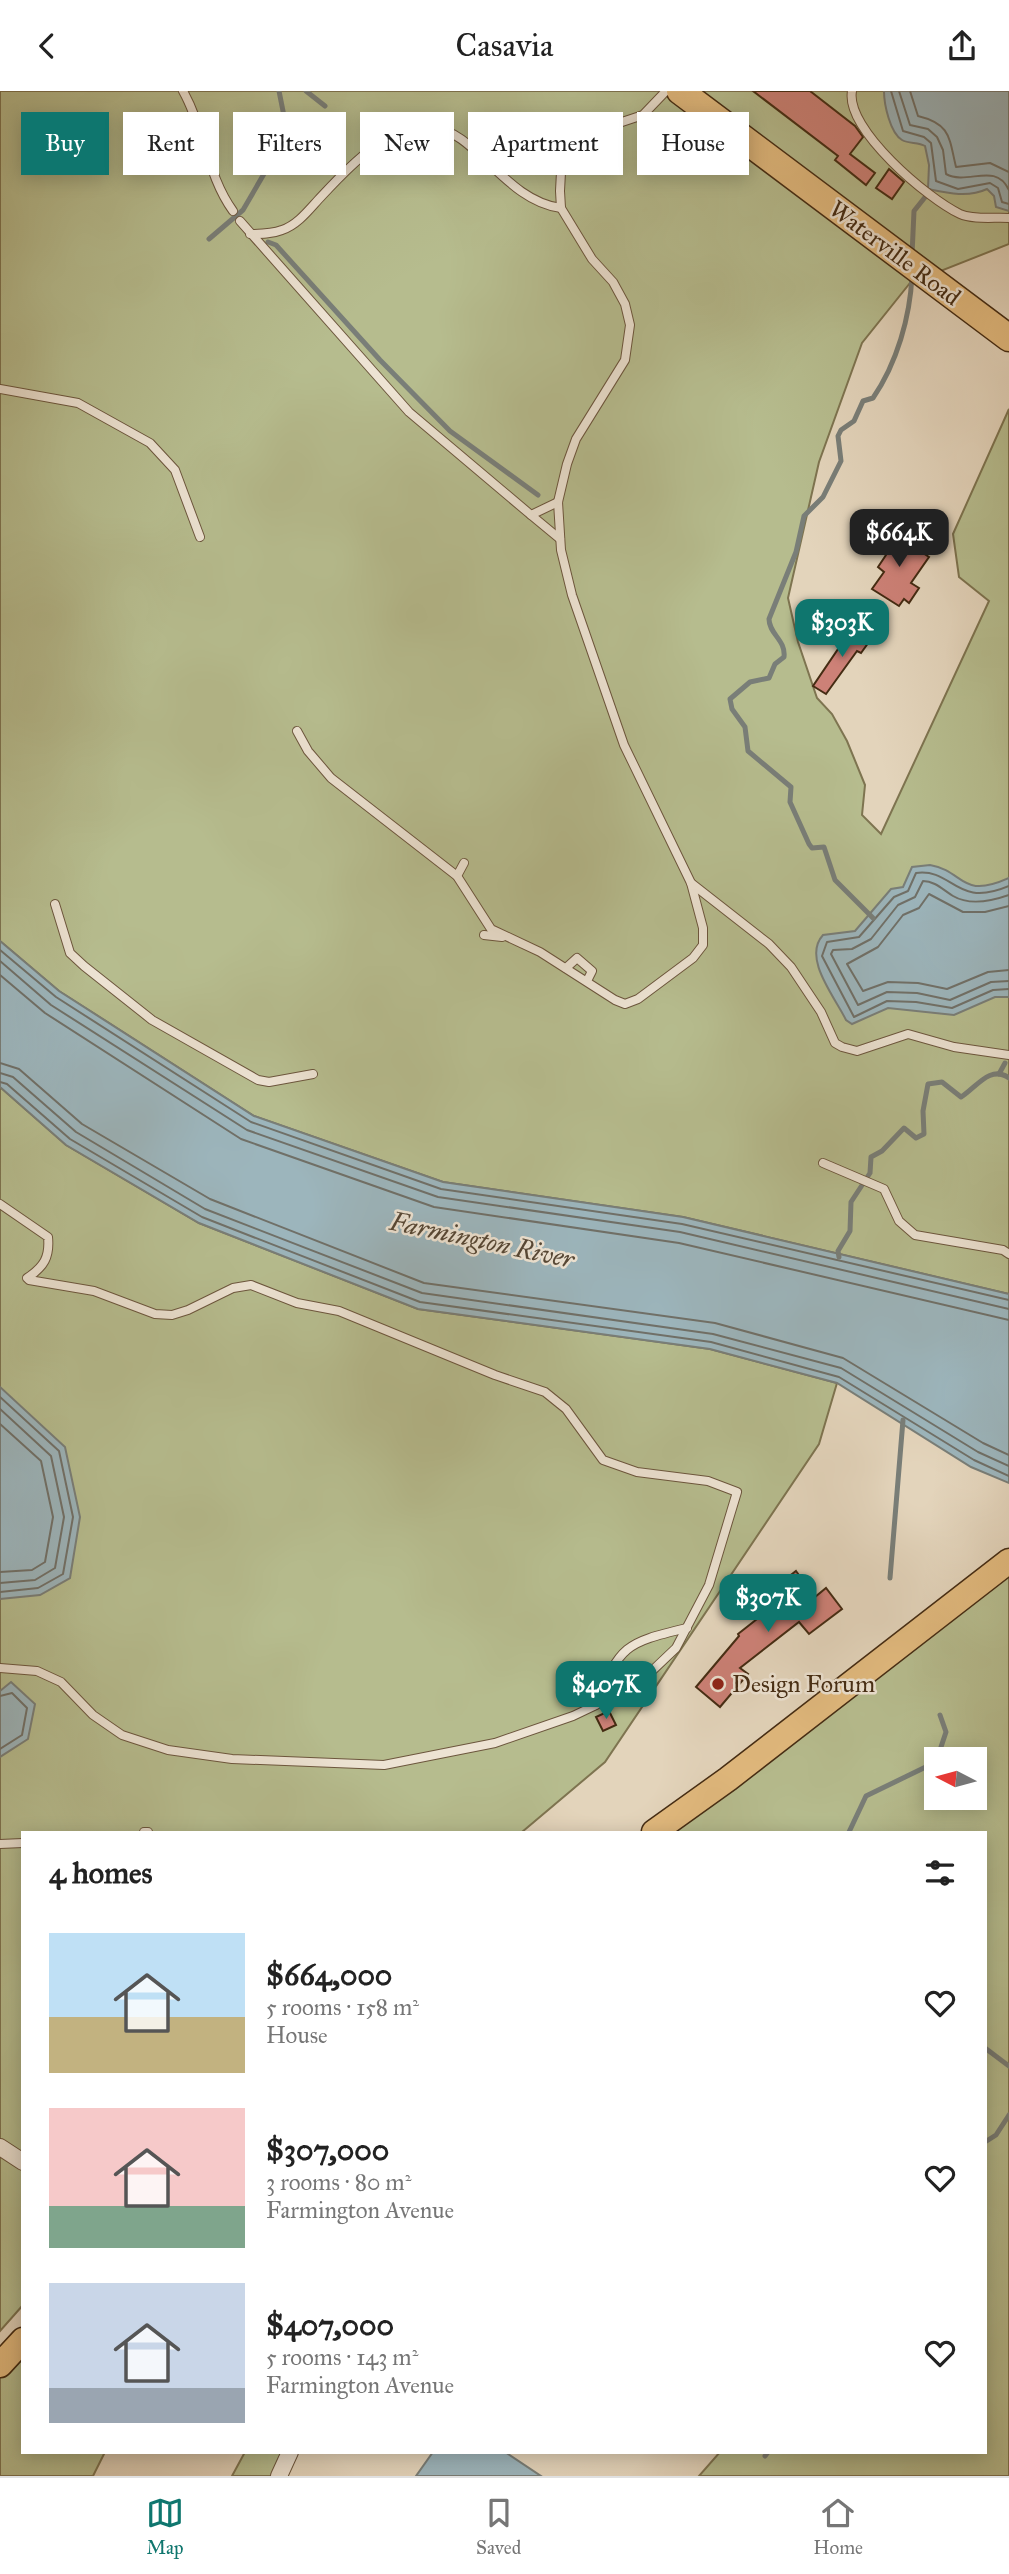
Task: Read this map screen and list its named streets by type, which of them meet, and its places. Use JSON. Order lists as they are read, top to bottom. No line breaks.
{"streets":{"highway":["Waterville Road"]},"water":["Farmington River"],"places":["Design Forum"],"north":"left","page":{"header":"Casavia","chip":["Buy","Rent","Filters","New","Apartment","House"],"price":["$664K","$303K","$307K","$407K"],"heading":"4 homes","list":[{"name":"$664,000","note":"5 rooms · 158 m² · House"},{"name":"$307,000","note":"3 rooms · 80 m² · Farmington Avenue"},{"name":"$407,000","note":"5 rooms · 143 m² · Farmington Avenue"}],"tabs":["Map","Saved","Home"]}}
